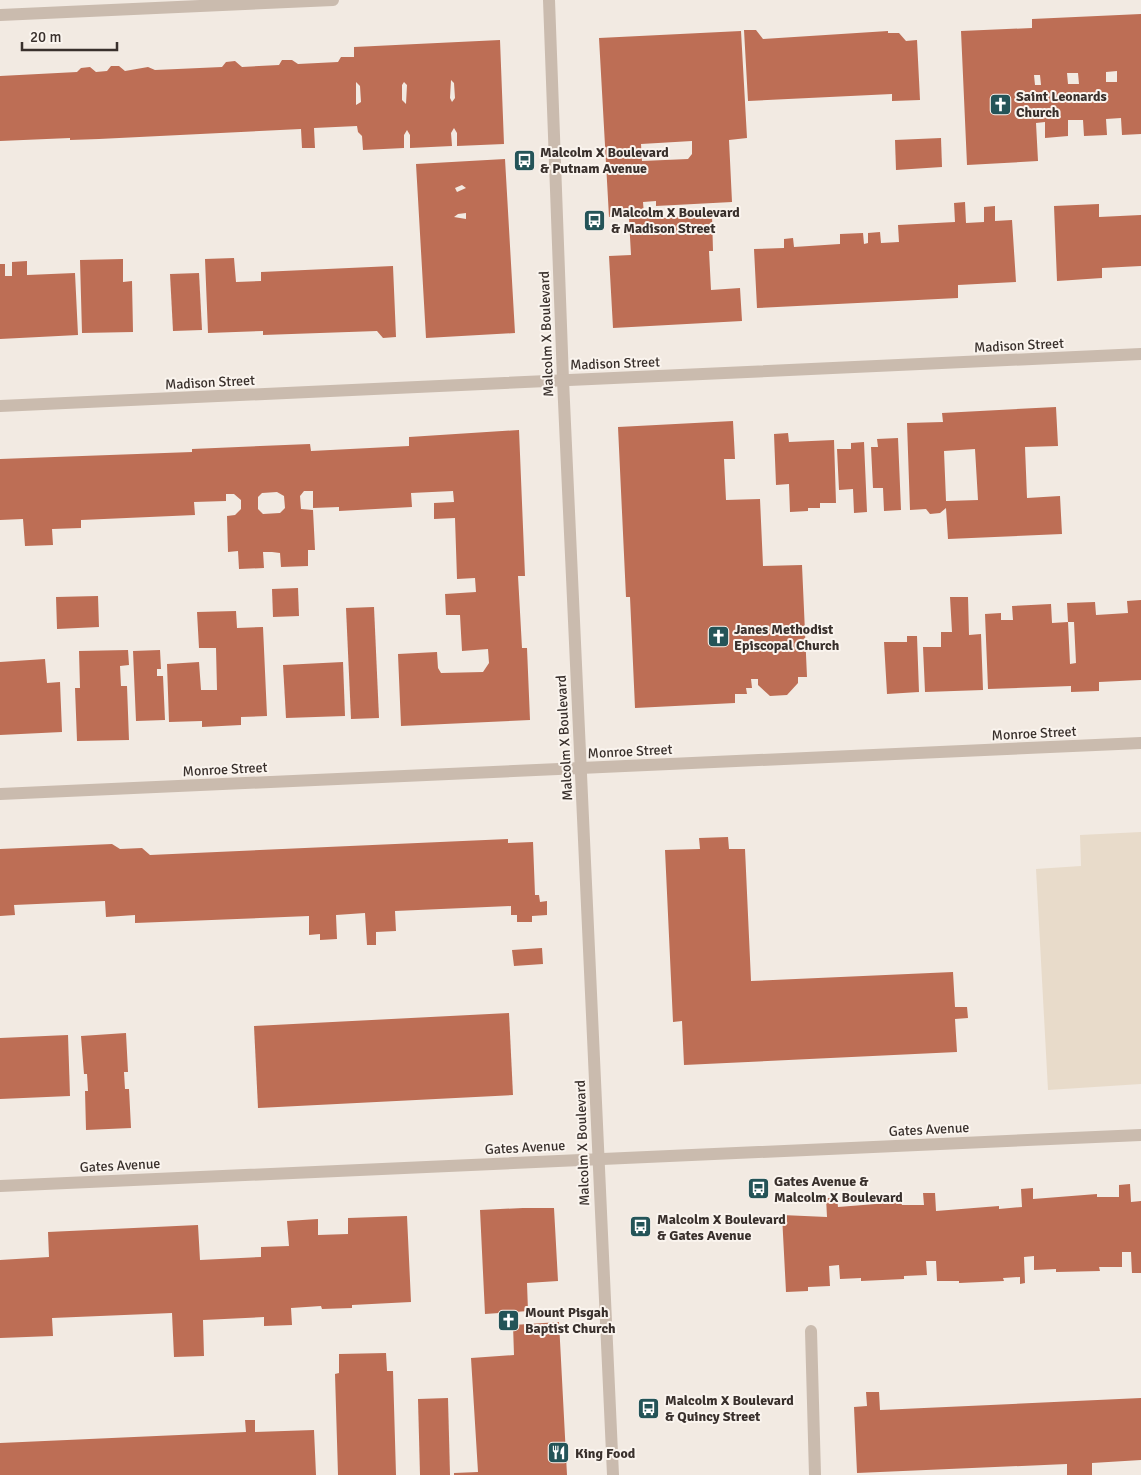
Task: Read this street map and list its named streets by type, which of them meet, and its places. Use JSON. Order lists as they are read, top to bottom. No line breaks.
{"streets":{"street":["Malcolm X Boulevard","Madison Street","Monroe Street","Gates Avenue"]},"crossings":[["Malcolm X Boulevard","Madison Street"],["Malcolm X Boulevard","Monroe Street"],["Malcolm X Boulevard","Gates Avenue"]],"places":{"church":["Saint Leonards Church","Janes Methodist Episcopal Church","Mount Pisgah Baptist Church"],"bus stop":["Malcolm X Boulevard & Putnam Avenue","Malcolm X Boulevard & Madison Street","Gates Avenue & Malcolm X Boulevard","Malcolm X Boulevard & Gates Avenue","Malcolm X Boulevard & Quincy Street"],"restaurant":["King Food"]},"scale_bar":"20 m"}
